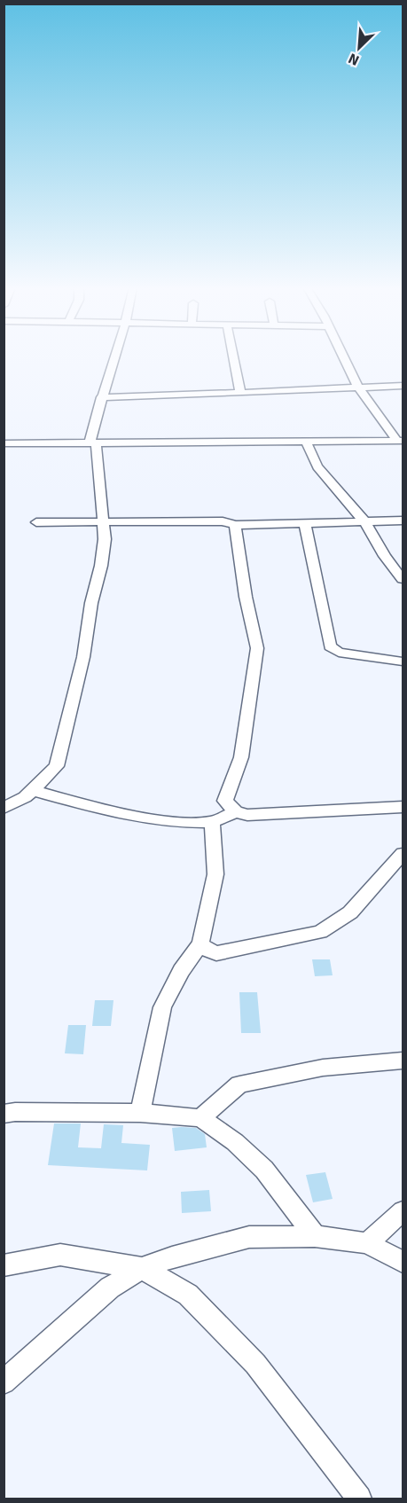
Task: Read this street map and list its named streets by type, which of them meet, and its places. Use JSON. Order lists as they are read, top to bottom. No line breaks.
{"north":"bottom left"}
